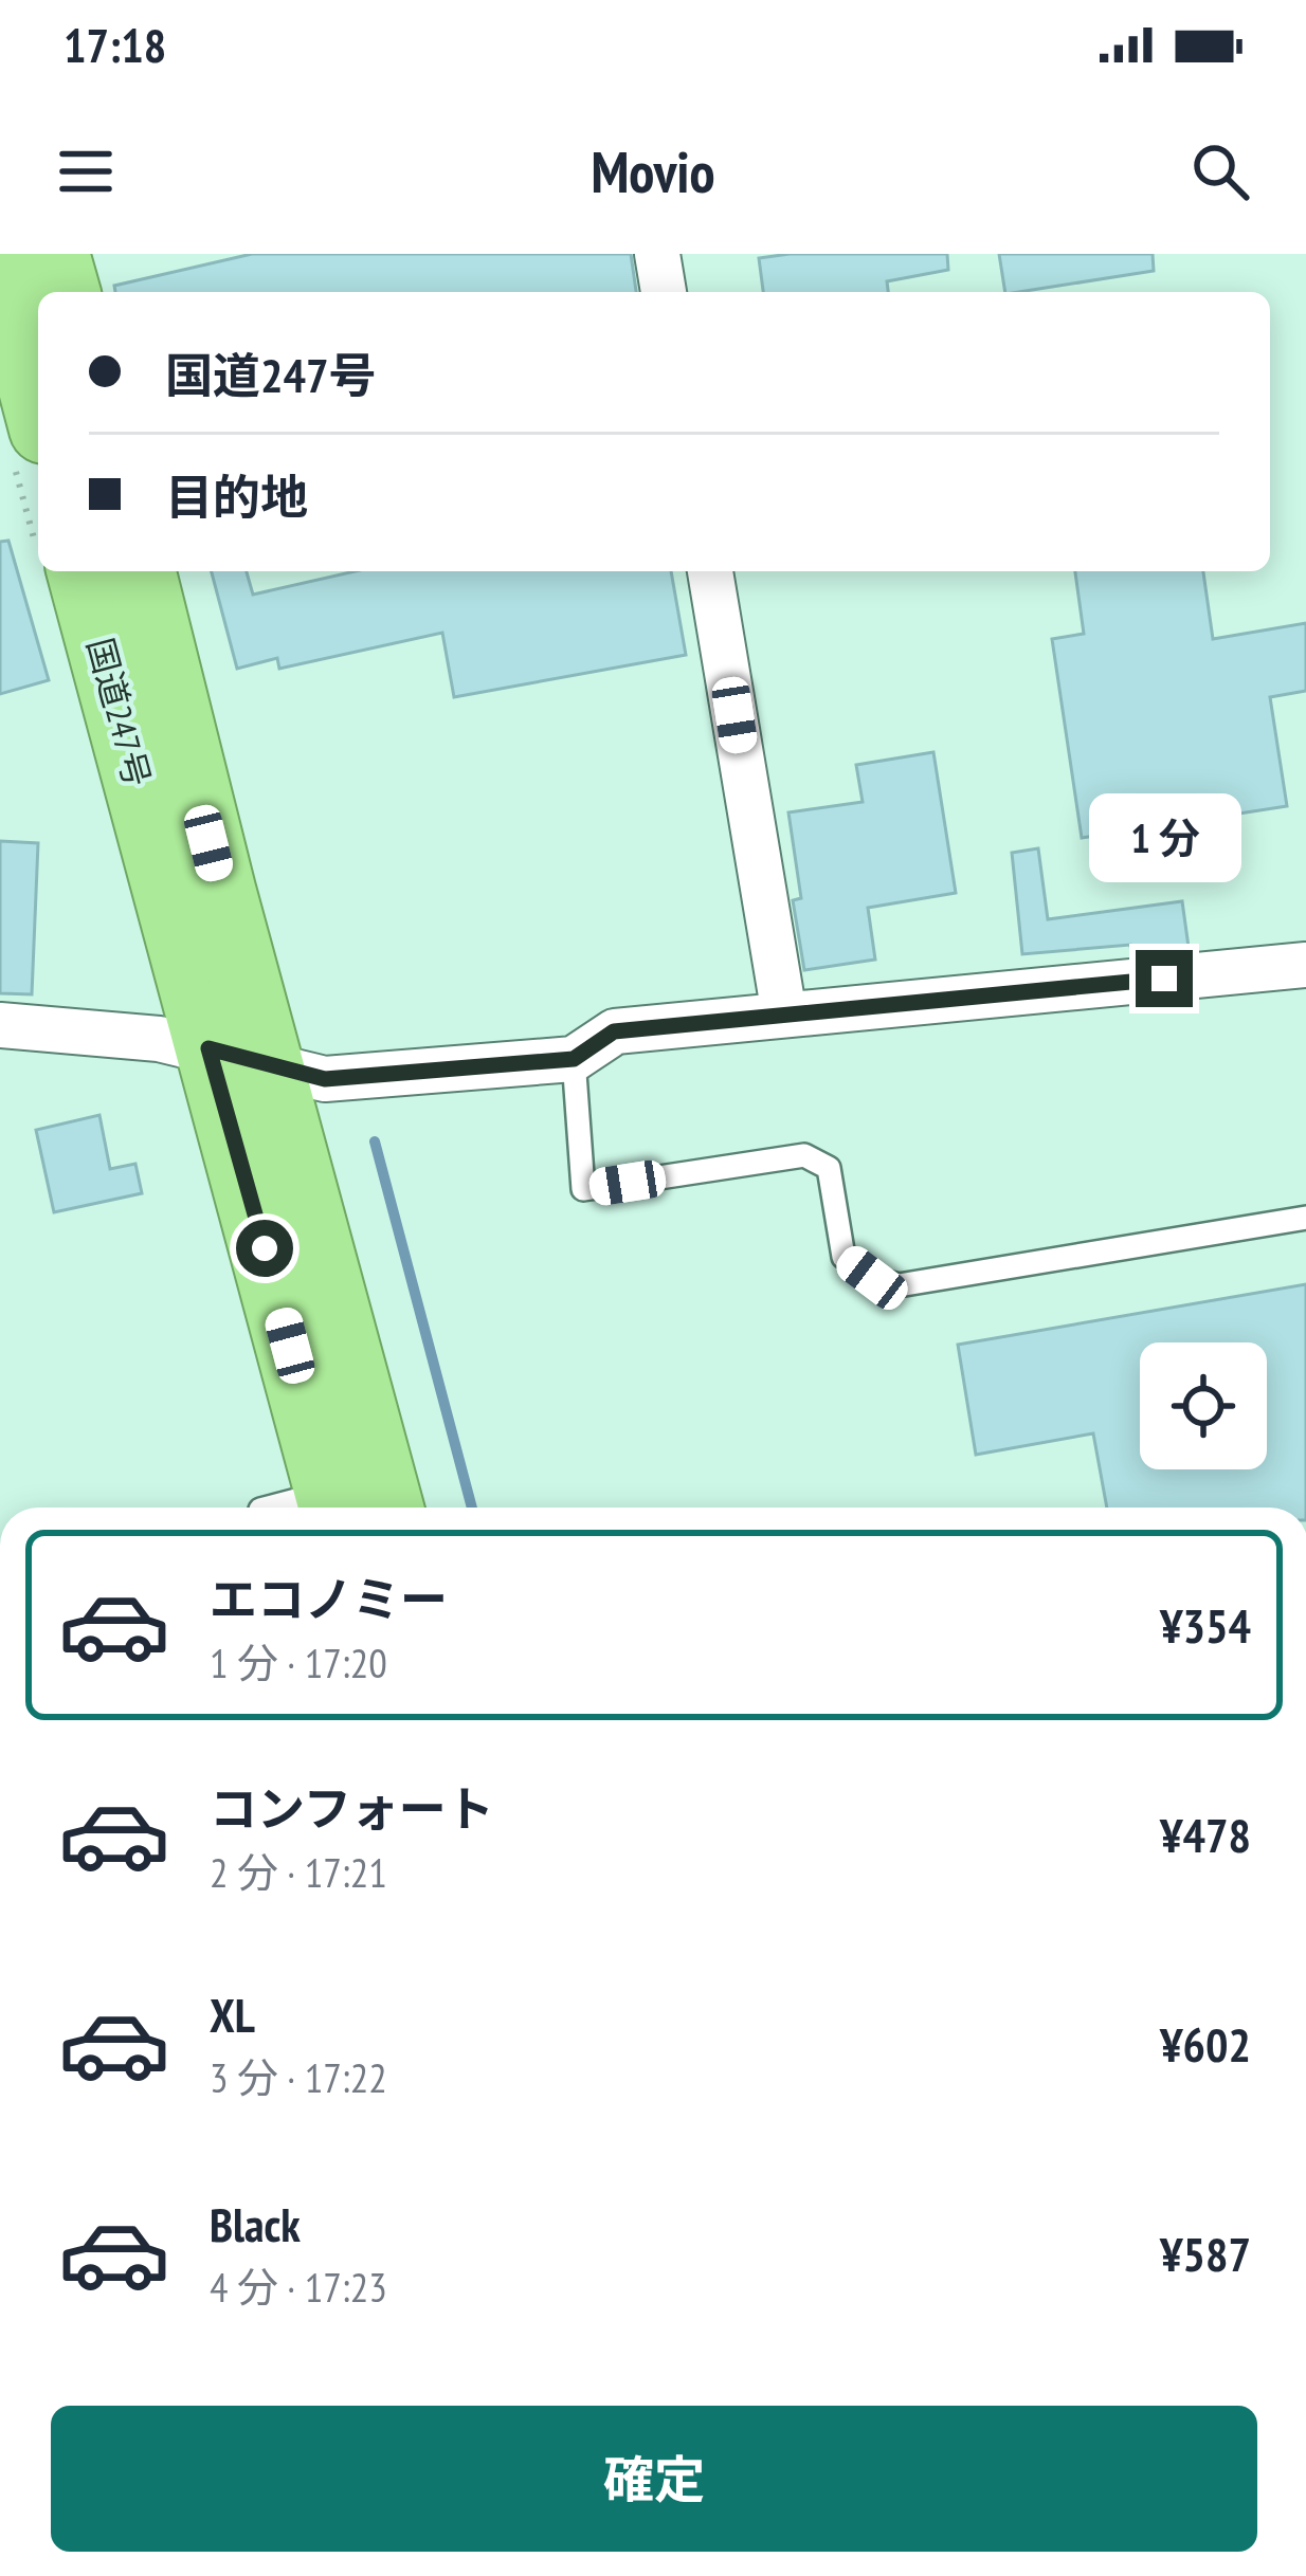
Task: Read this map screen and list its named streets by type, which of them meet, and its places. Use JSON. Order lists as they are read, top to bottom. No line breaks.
{"streets":{"highway":["国道247号"]},"page":{"status":"17:18","header":"Movio","banner":["国道247号","目的地"],"bubble":"1 分","list":[{"name":"エコノミー","note":"1 分 · 17:20","value":"¥354"},{"name":"コンフォート","note":"2 分 · 17:21","value":"¥478"},{"name":"XL","note":"3 分 · 17:22","value":"¥602"},{"name":"Black","note":"4 分 · 17:23","value":"¥587"}],"buttons":"確定"}}
